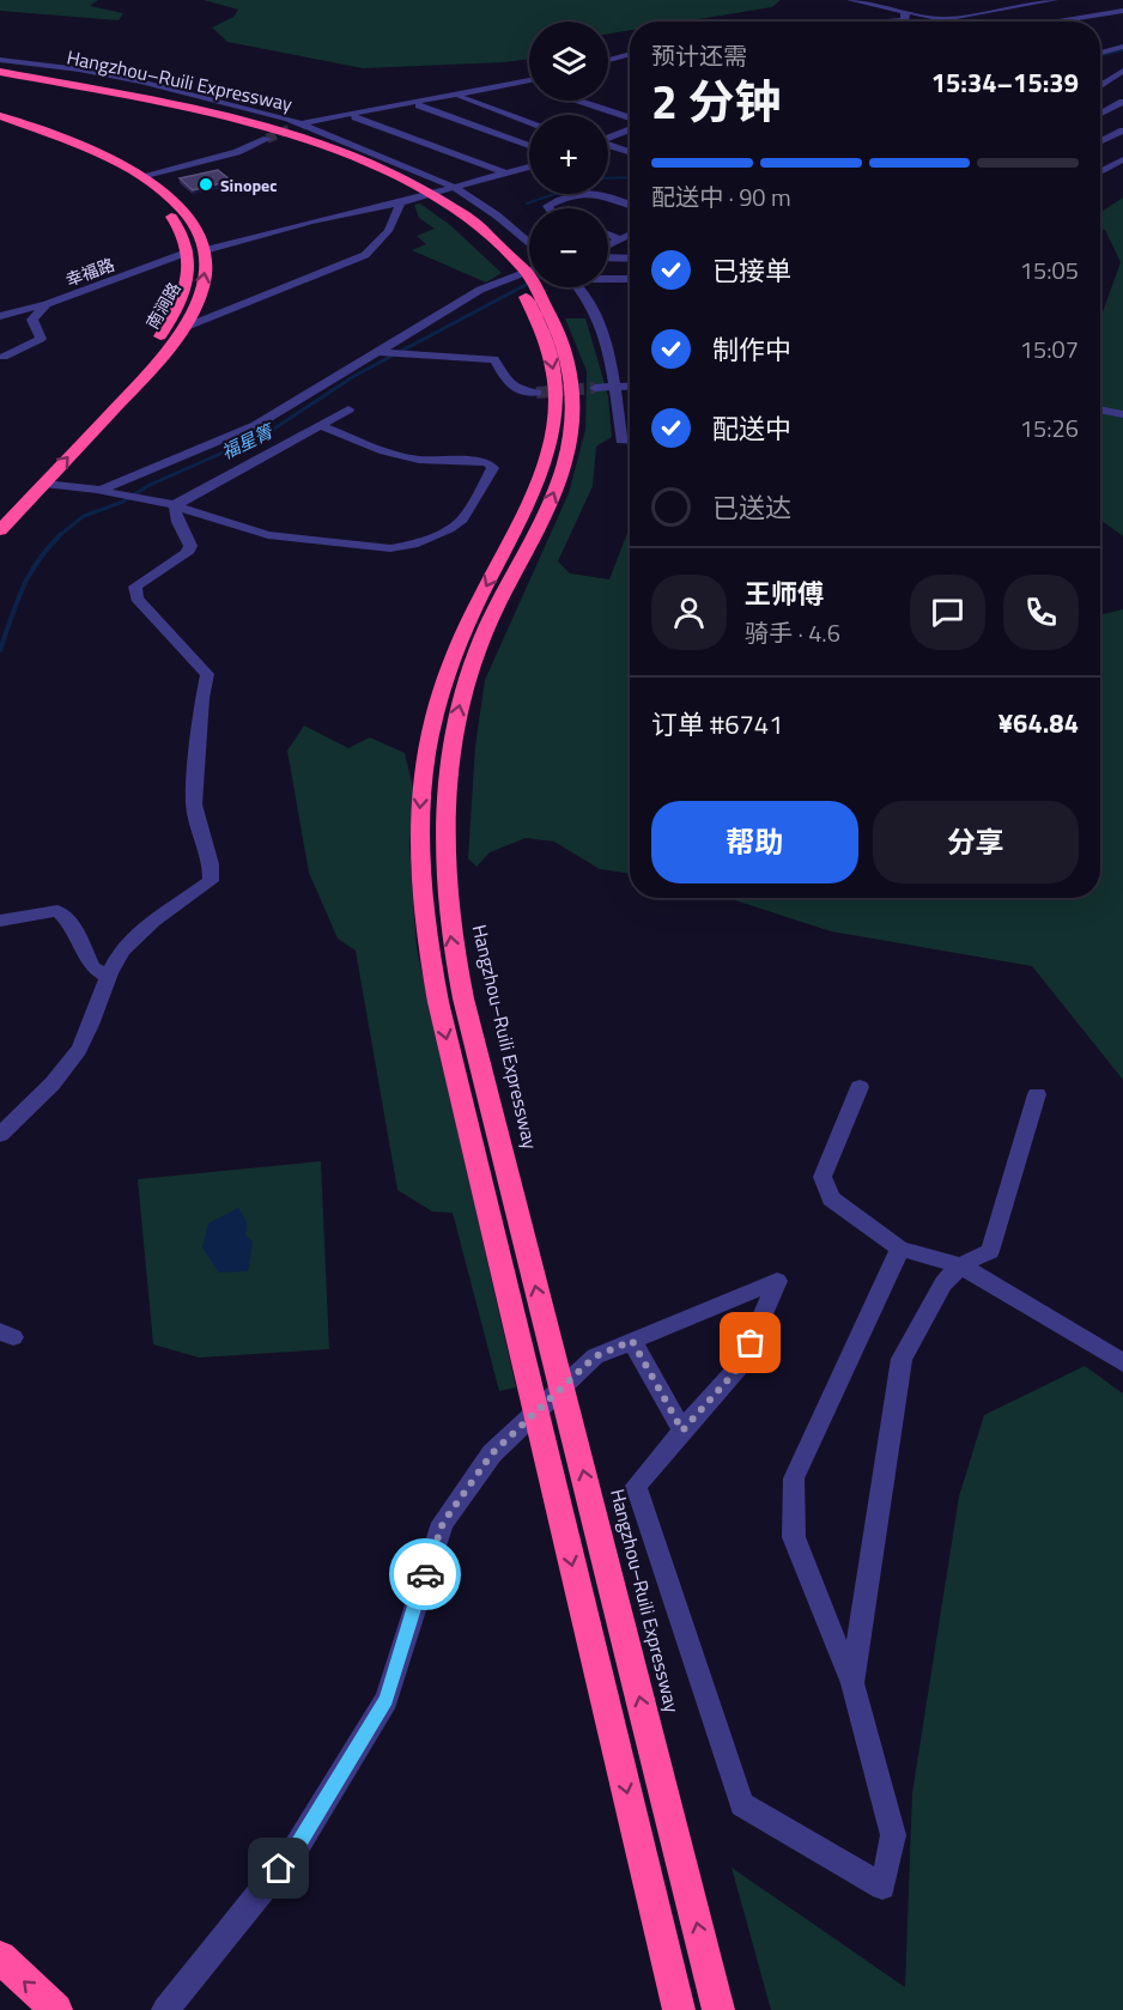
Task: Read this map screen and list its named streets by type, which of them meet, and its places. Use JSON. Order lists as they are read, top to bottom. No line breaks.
{"streets":{"highway":["Hangzhou–Ruili Expressway","南涧路"],"street":["幸福路"]},"crossings":[["幸福路","南涧路"]],"water":["福星箐"],"places":["Sinopec"],"page":{"map_buttons":["+","−"],"heading":["2 分钟","预计还需","15:34–15:39"],"panel":["王师傅","骑手 · 4.6","订单 #6741","¥64.84"],"bar":"配送中 · 90 m","list":[["已接单","15:05"],["制作中","15:07"],["配送中","15:26"],"已送达"],"buttons":["帮助","分享"]}}
